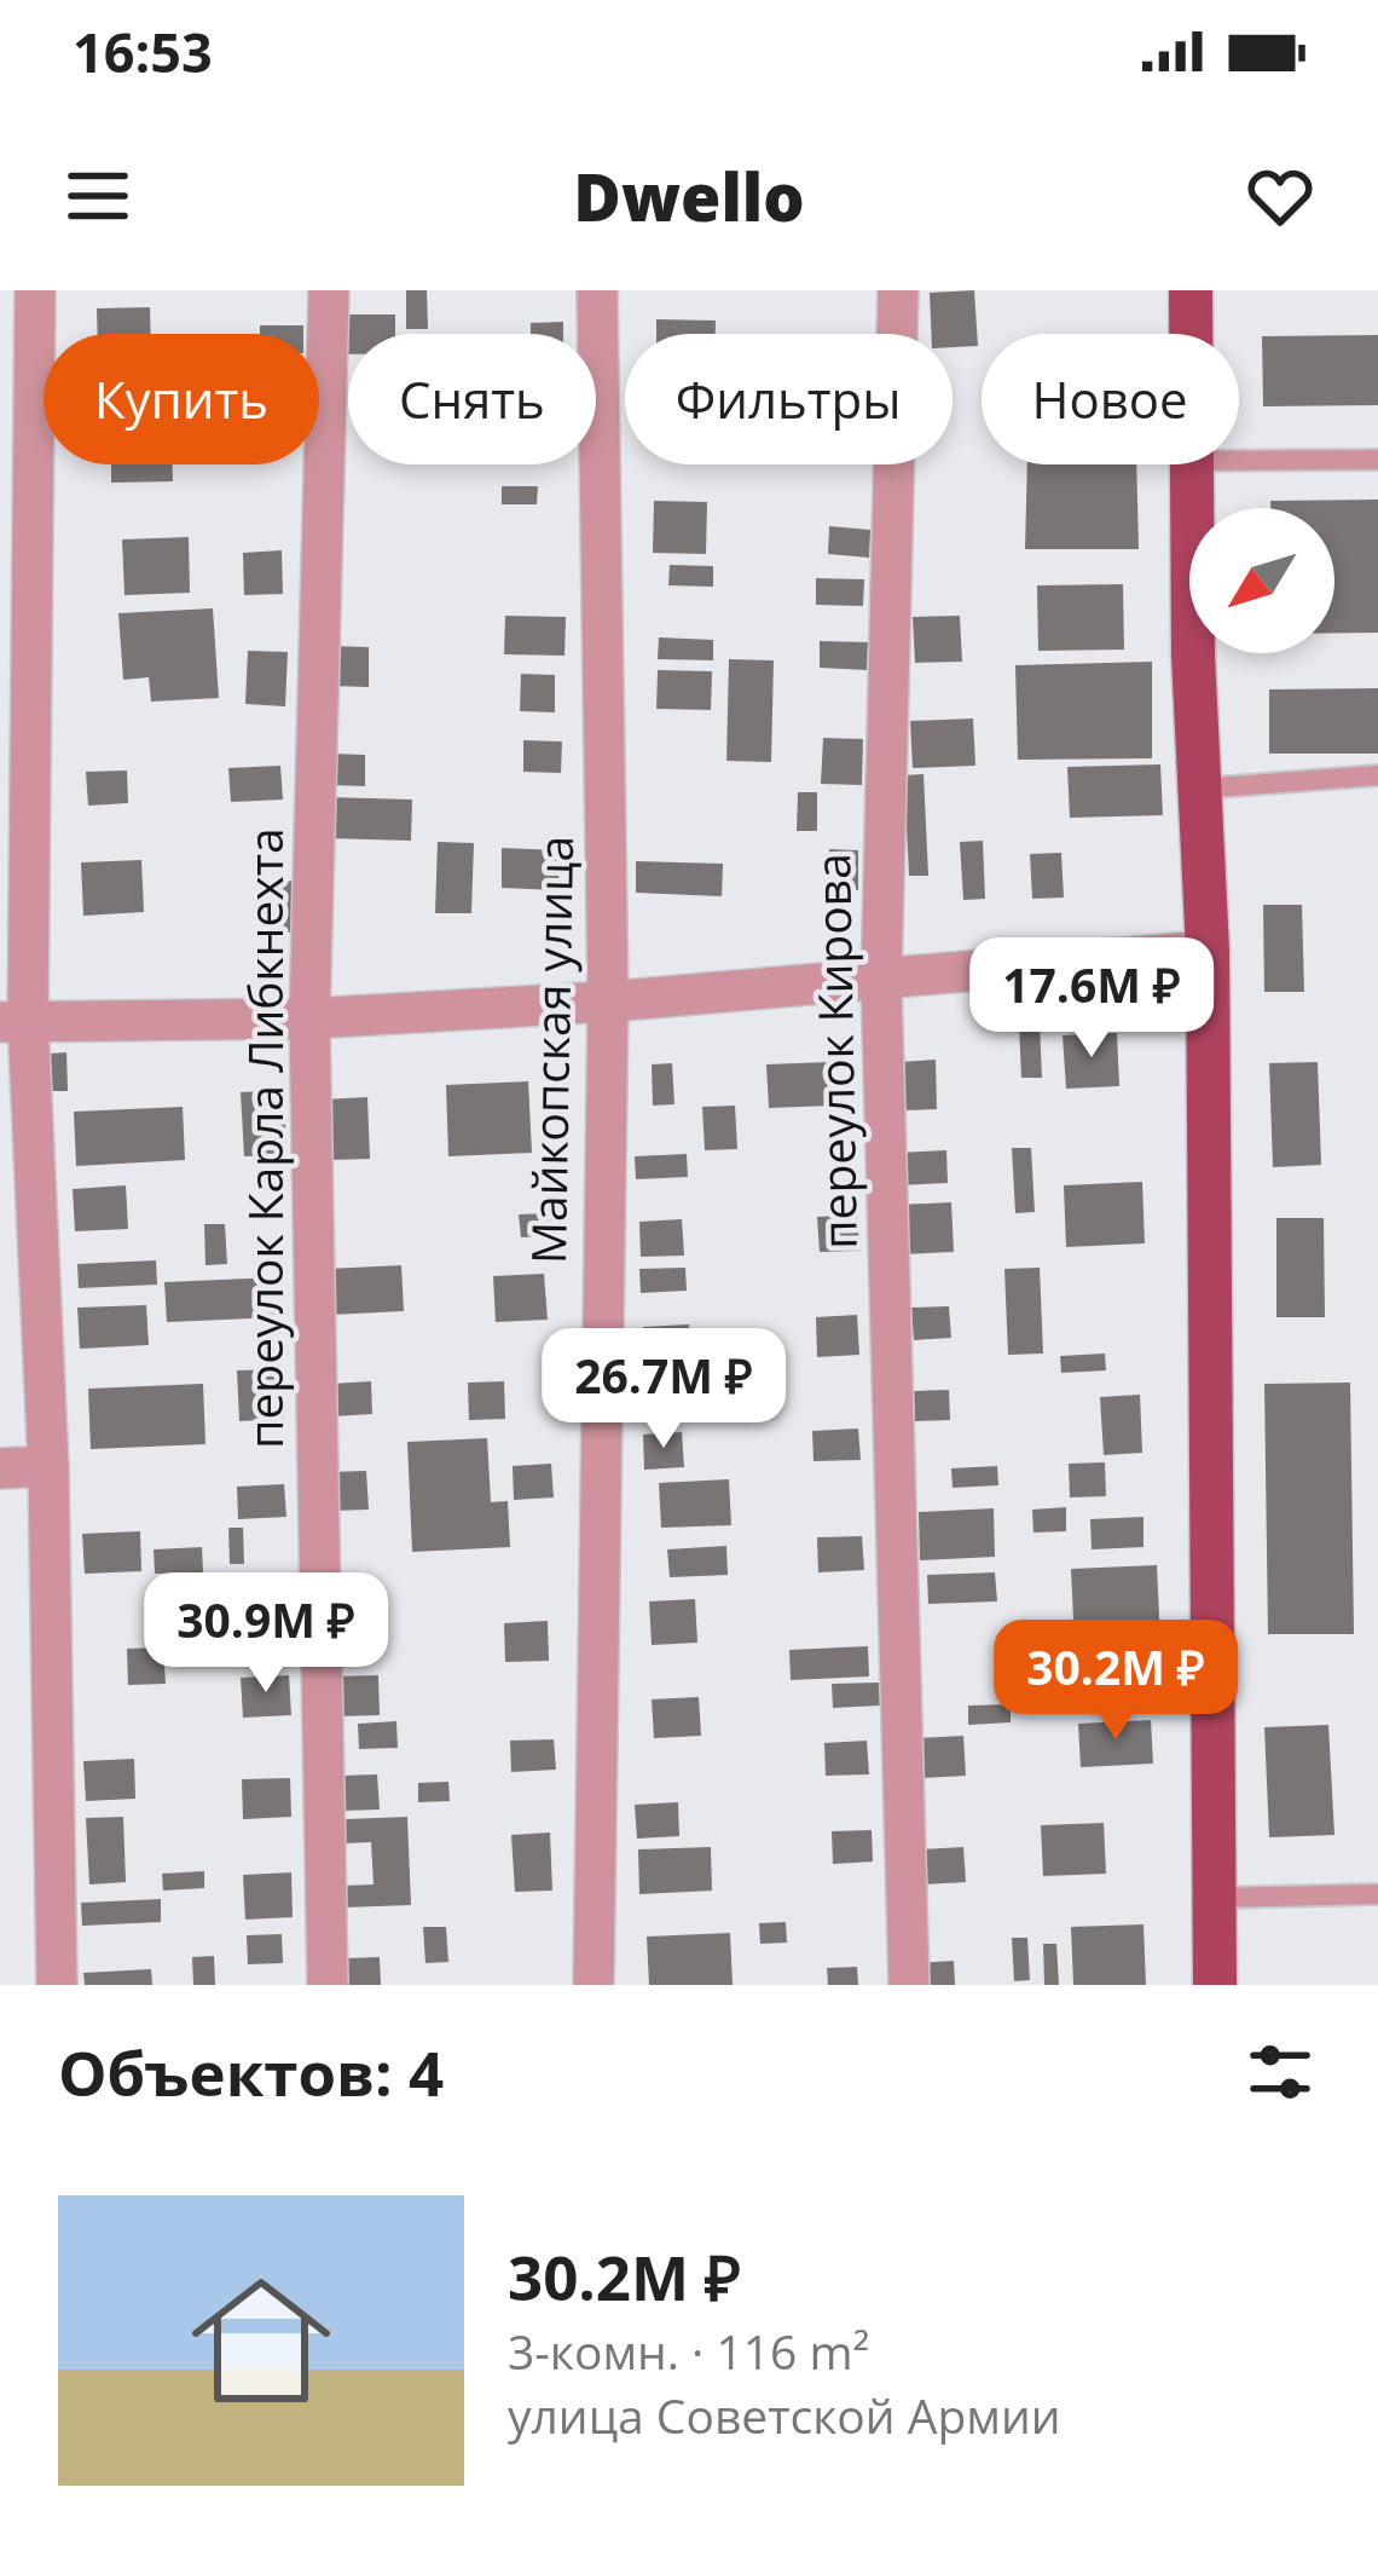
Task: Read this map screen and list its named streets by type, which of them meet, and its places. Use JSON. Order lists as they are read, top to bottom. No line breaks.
{"streets":{"street":["Майкопская улица","переулок Кирова","переулок Карла Либкнехта"]},"north":"bottom left","page":{"status":"16:53","header":"Dwello","chip":["Купить","Снять","Фильтры","Новое"],"price":["17.6M ₽","26.7M ₽","30.9M ₽","30.2M ₽"],"heading":"Объектов: 4","list":[{"name":"30.2M ₽","note":"3-комн. · 116 m² · улица Советской Армии"}]}}
